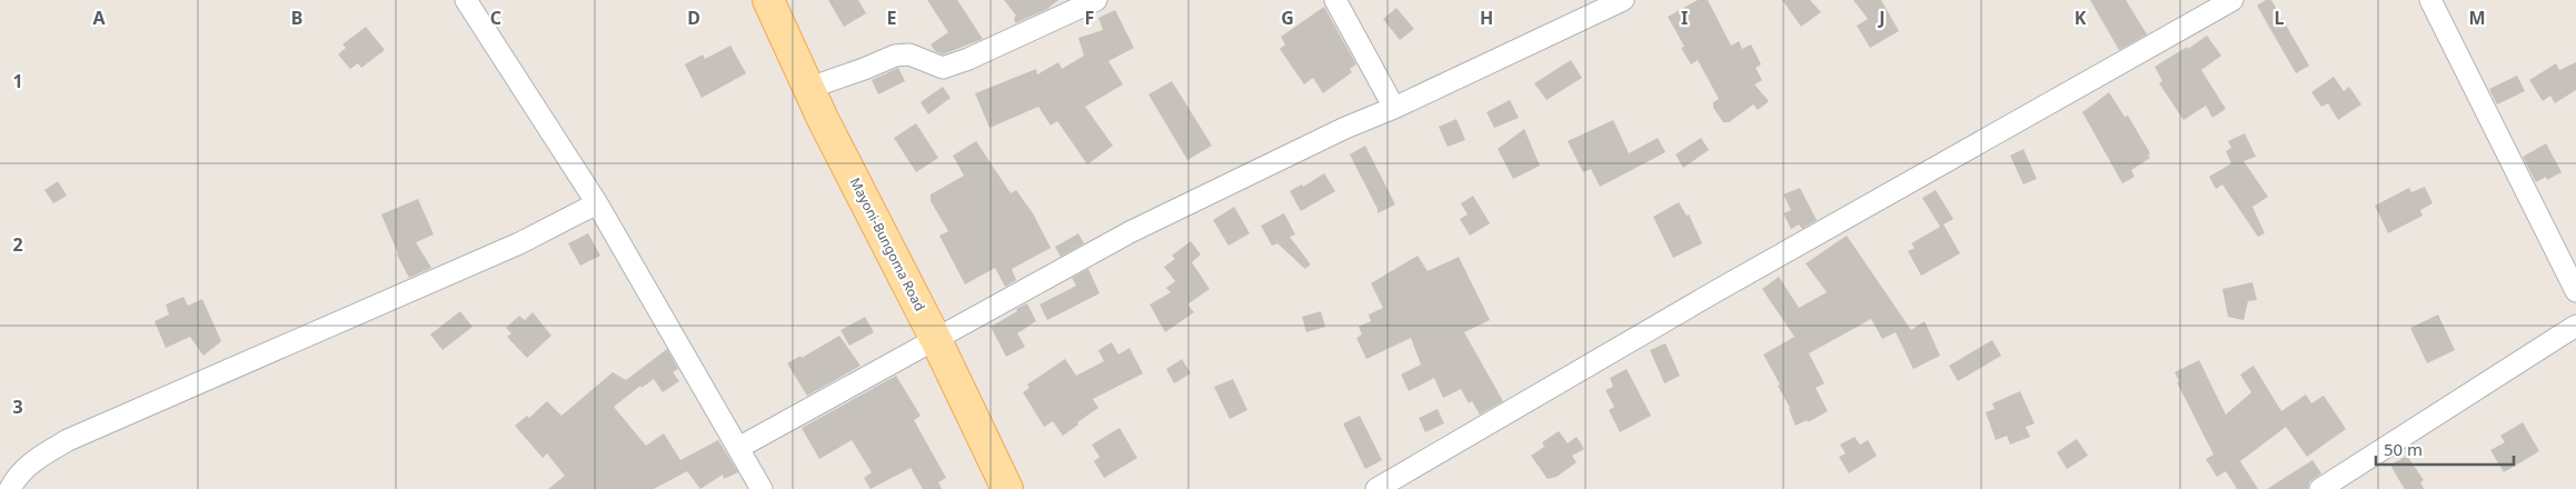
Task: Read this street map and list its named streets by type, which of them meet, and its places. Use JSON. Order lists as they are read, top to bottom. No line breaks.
{"streets":{"main road":["Mayoni-Bungoma Road"]},"scale_bar":"50 m","grid":{"columns":["A","B","C","D","E","F","G","H","I","J","K","L","M"],"rows":["1","2","3"]}}
